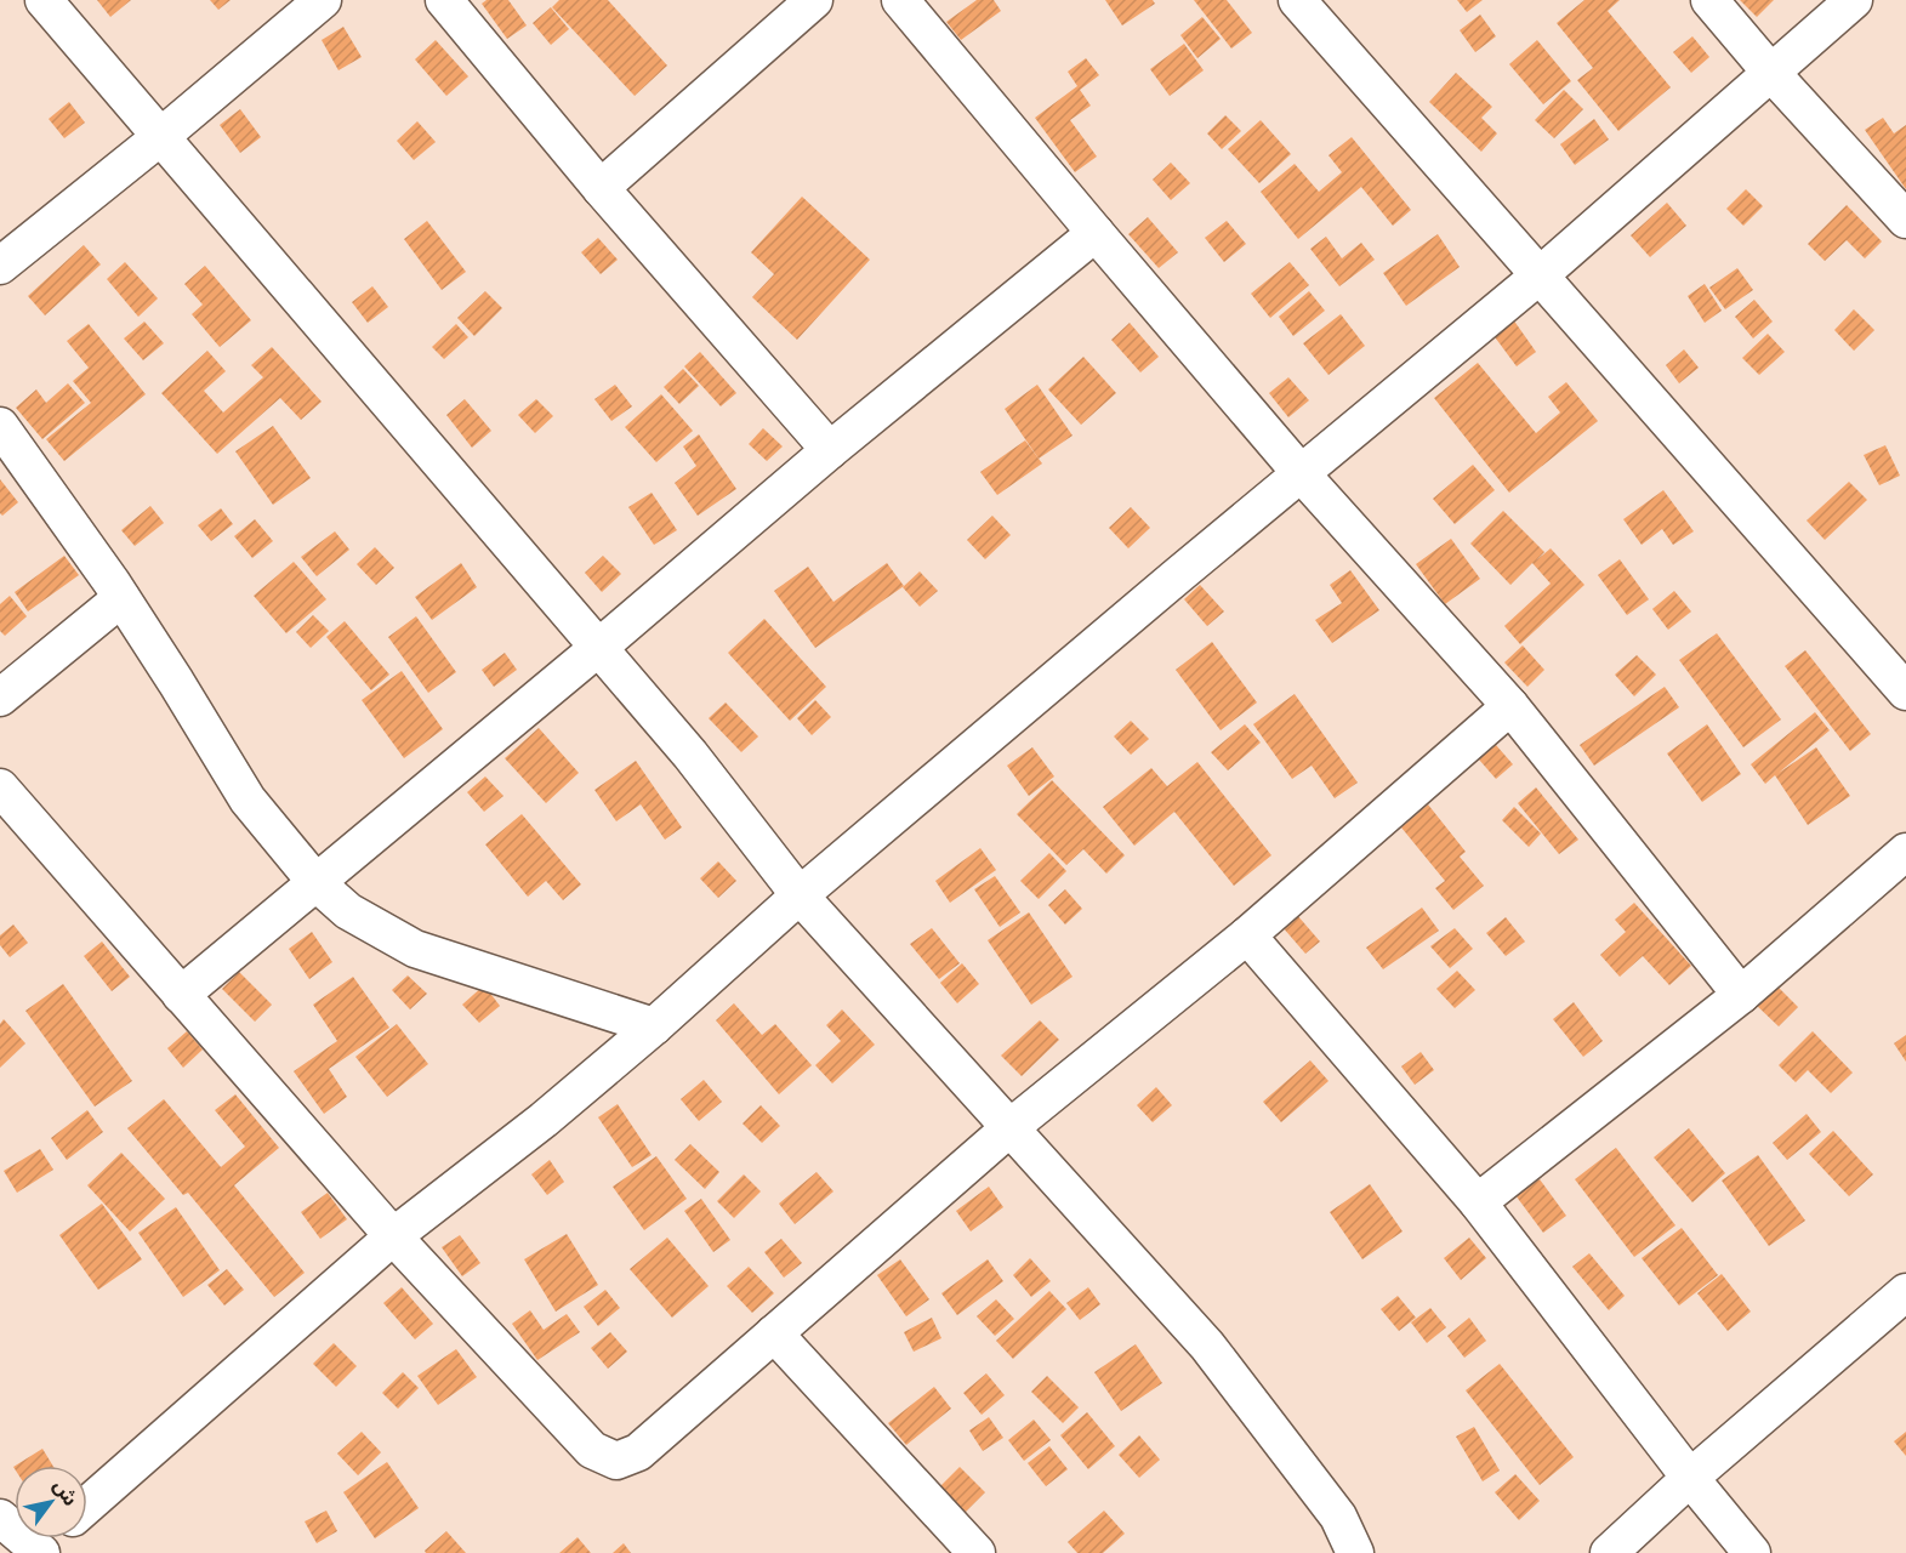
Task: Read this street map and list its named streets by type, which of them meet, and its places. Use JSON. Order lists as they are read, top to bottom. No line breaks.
{"north":"top right"}
